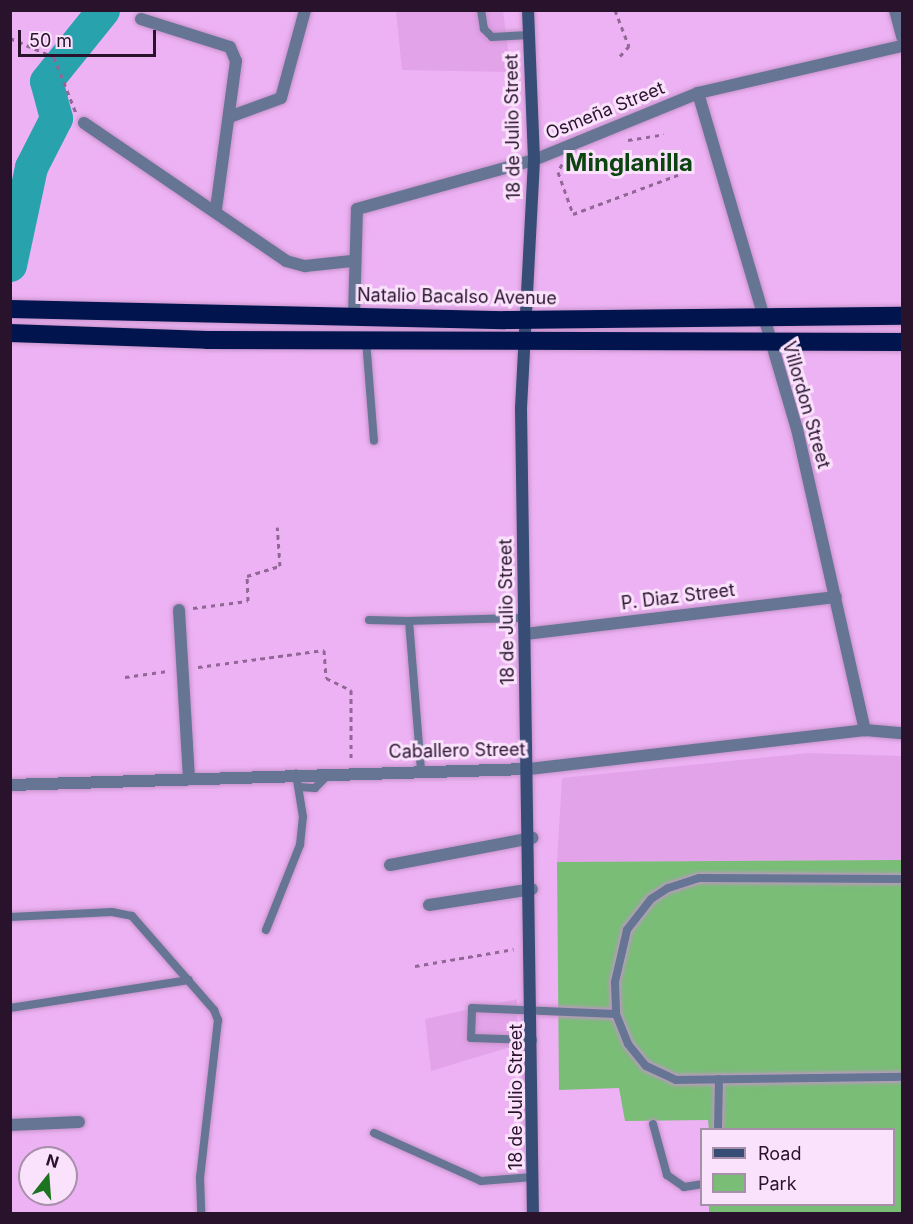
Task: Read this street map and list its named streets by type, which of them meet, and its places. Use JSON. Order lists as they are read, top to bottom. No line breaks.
{"streets":{"highway":["Natalio Bacalso Avenue"],"street":["Osmeña Street","18 de Julio Street","Villordon Street","P. Diaz Street","Caballero Street"]},"crossings":[["Osmeña Street","18 de Julio Street"],["Osmeña Street","Natalio Bacalso Avenue"],["Osmeña Street","Villordon Street"],["18 de Julio Street","Natalio Bacalso Avenue"],["18 de Julio Street","P. Diaz Street"],["18 de Julio Street","Caballero Street"],["Natalio Bacalso Avenue","Villordon Street"],["Villordon Street","P. Diaz Street"],["Villordon Street","Caballero Street"]],"districts":["Minglanilla"],"legend":["Road","Park"],"scale_bar":"50 m","north":"top"}
